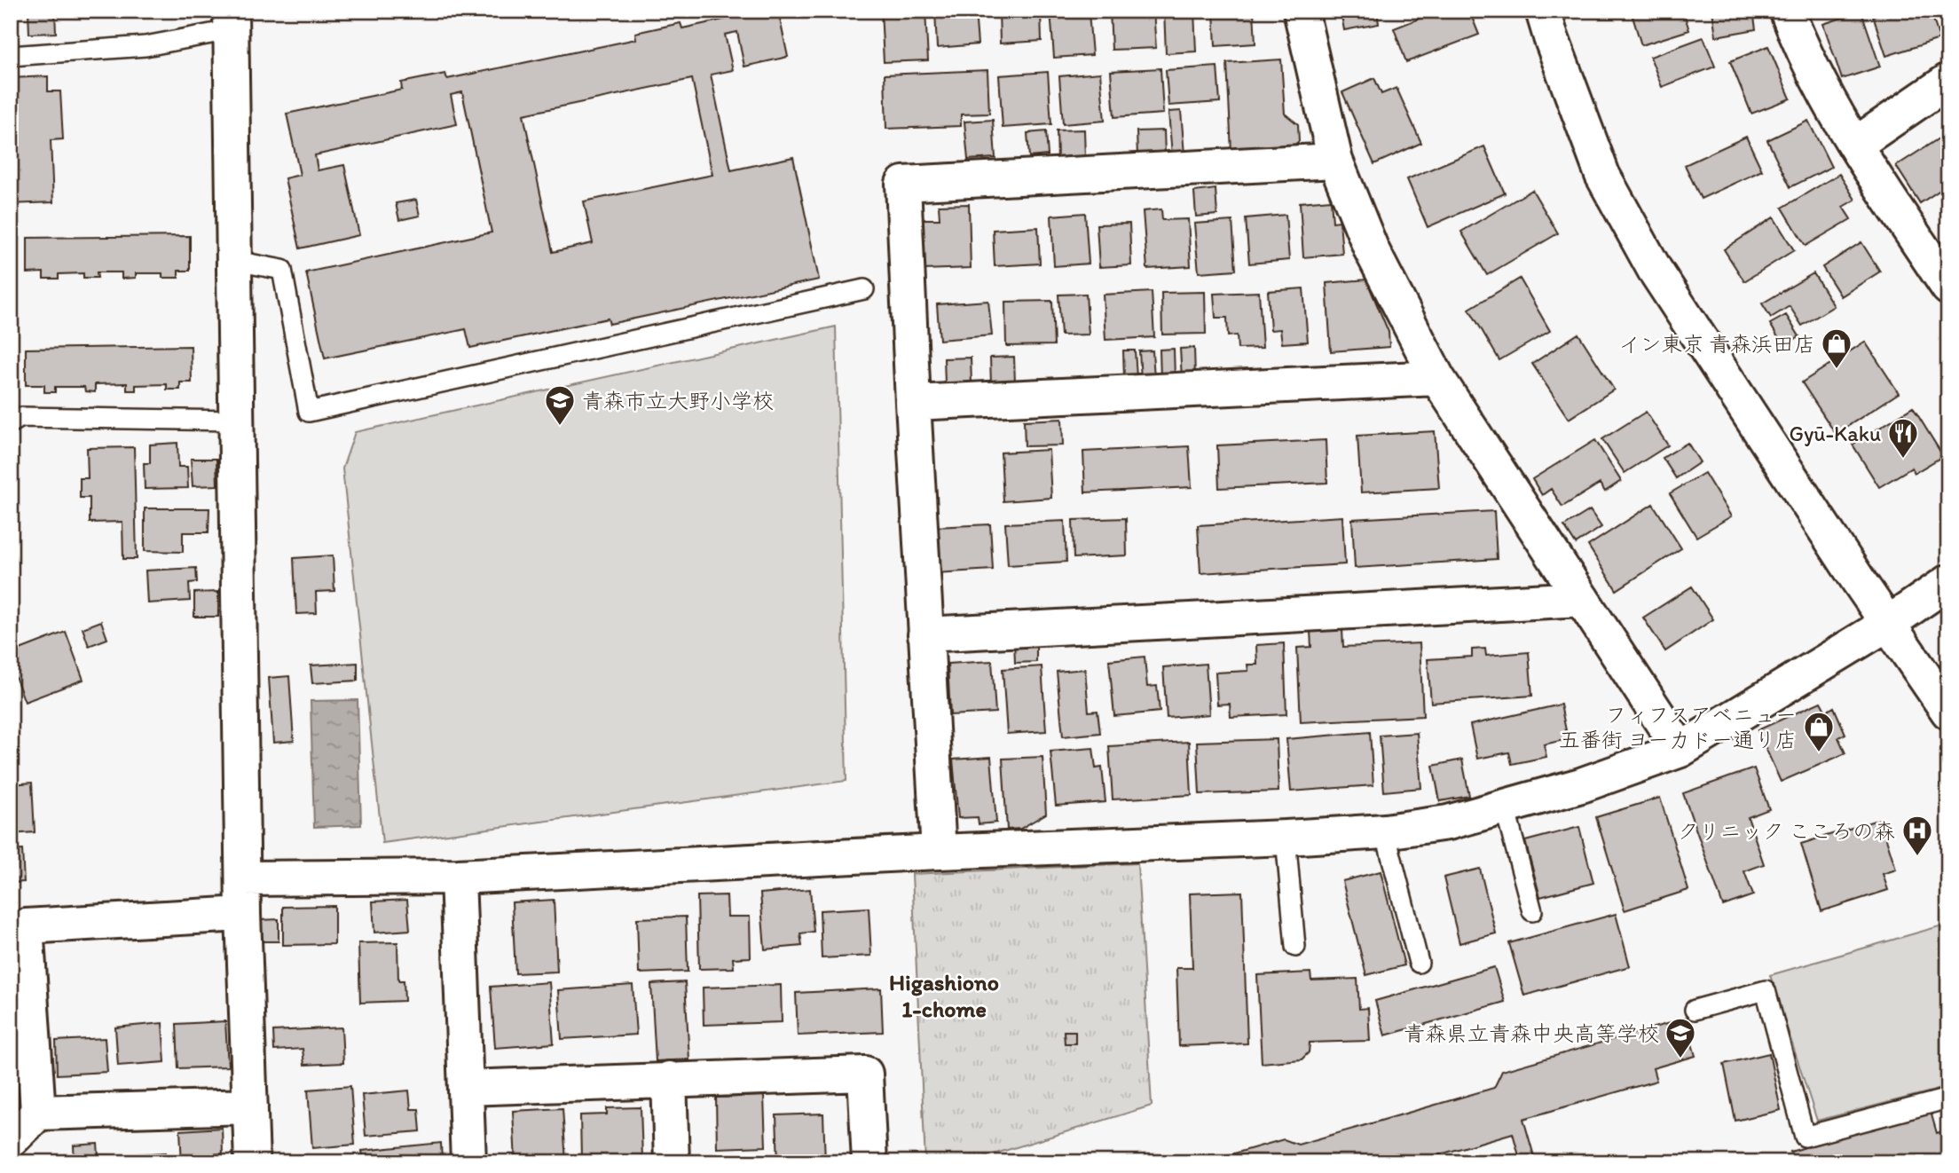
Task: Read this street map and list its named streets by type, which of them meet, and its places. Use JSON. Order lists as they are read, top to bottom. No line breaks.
{"districts":["Higashiono 1-chome"],"places":{"shop":["イン東京 青森浜田店","フィフスアベニュー 五番街 ヨーカドー通り店"],"school or university":["青森市立大野小学校","青森県立青森中央高等学校"],"restaurant":["Gyū-Kaku"],"hospital":["クリニック こころの森"]}}
